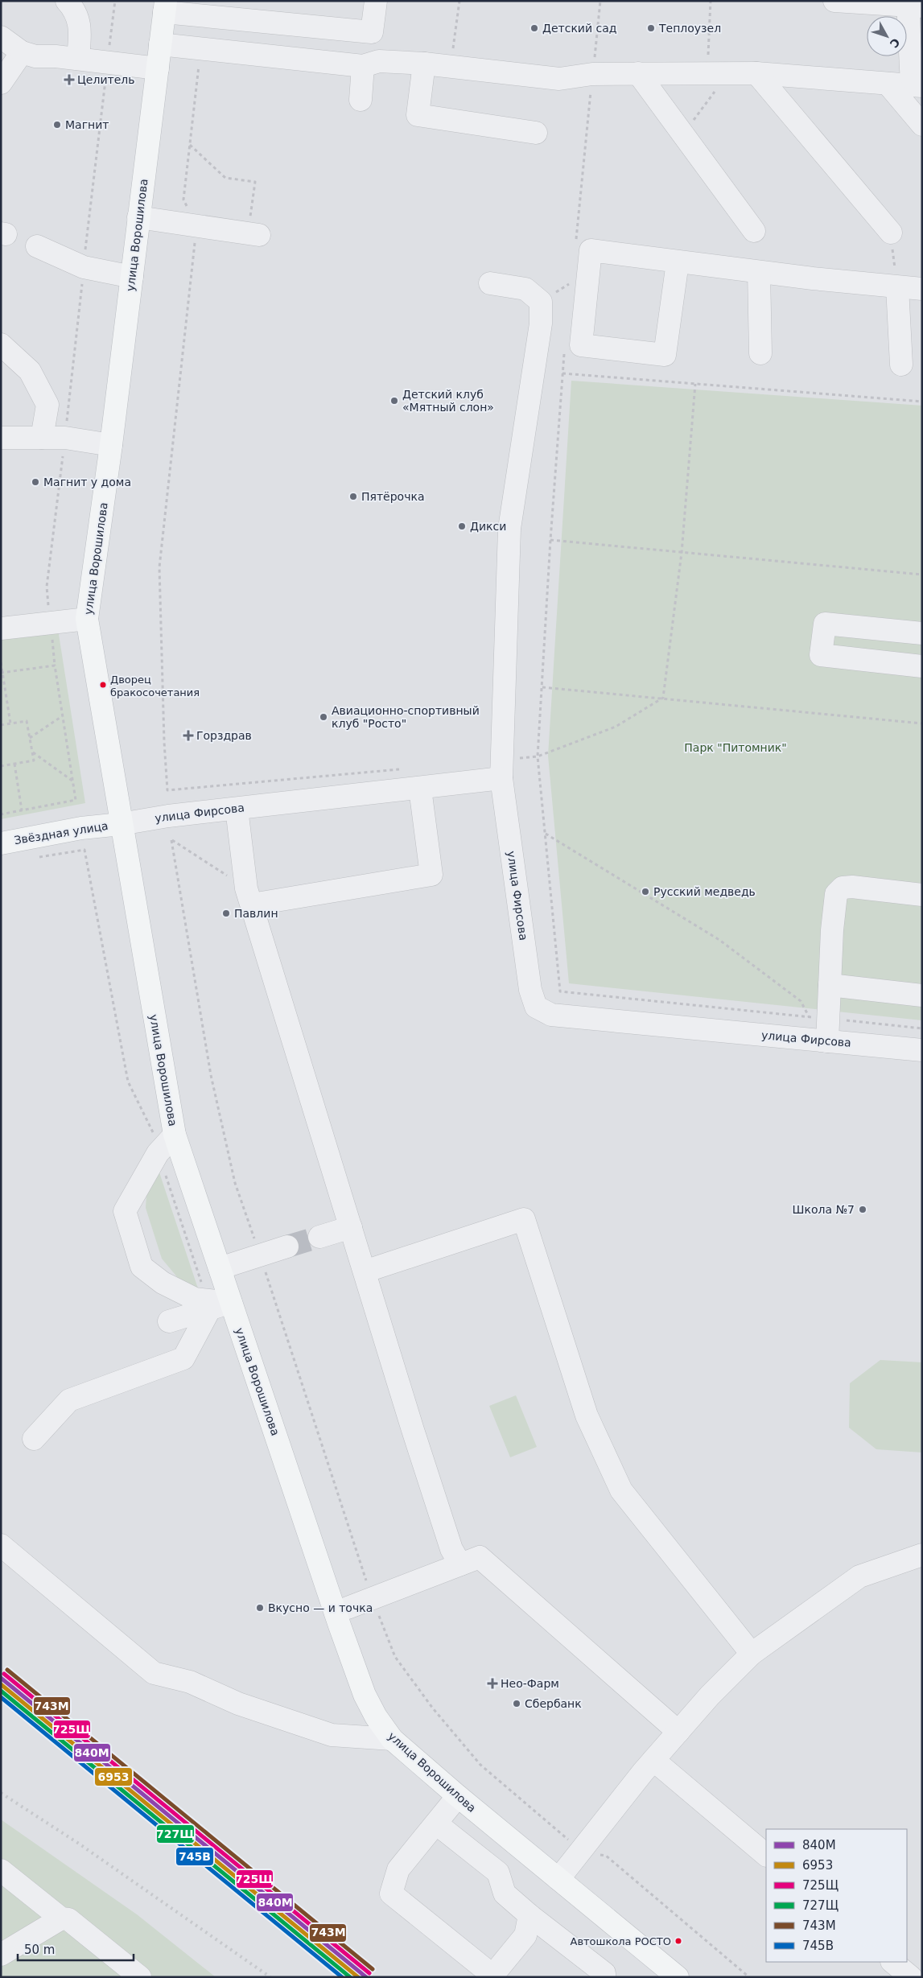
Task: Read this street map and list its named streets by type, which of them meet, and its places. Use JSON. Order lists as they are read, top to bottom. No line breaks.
{"streets":{"main road":["улица Ворошилова","Звёздная улица"],"street":["улица Фирсова"]},"crossings":[["улица Ворошилова","улица Фирсова"],["улица Ворошилова","Звёздная улица"],["улица Фирсова","Звёздная улица"]],"parks":["Парк \"Питомник\""],"places":{"other":["Детский сад","Теплоузел","Магнит","Детский клуб «Мятный слон»","Магнит у дома","Пятёрочка","Дикси","Дворец бракосочетания","Авиационно-спортивный клуб \"Росто\"","Русский медведь","Павлин","Школа №7","Вкусно — и точка","Сбербанк","Автошкола РОСТО"],"health":["Целитель","Горздрав","Нео-Фарм"]},"lines":["transit line 743М","transit line 725Щ","transit line 840М","transit line 6953","transit line 727Щ","transit line 745В"],"legend":["840М","6953","725Щ","727Щ","743М","745В"],"scale_bar":"50 m","north":"bottom right"}
